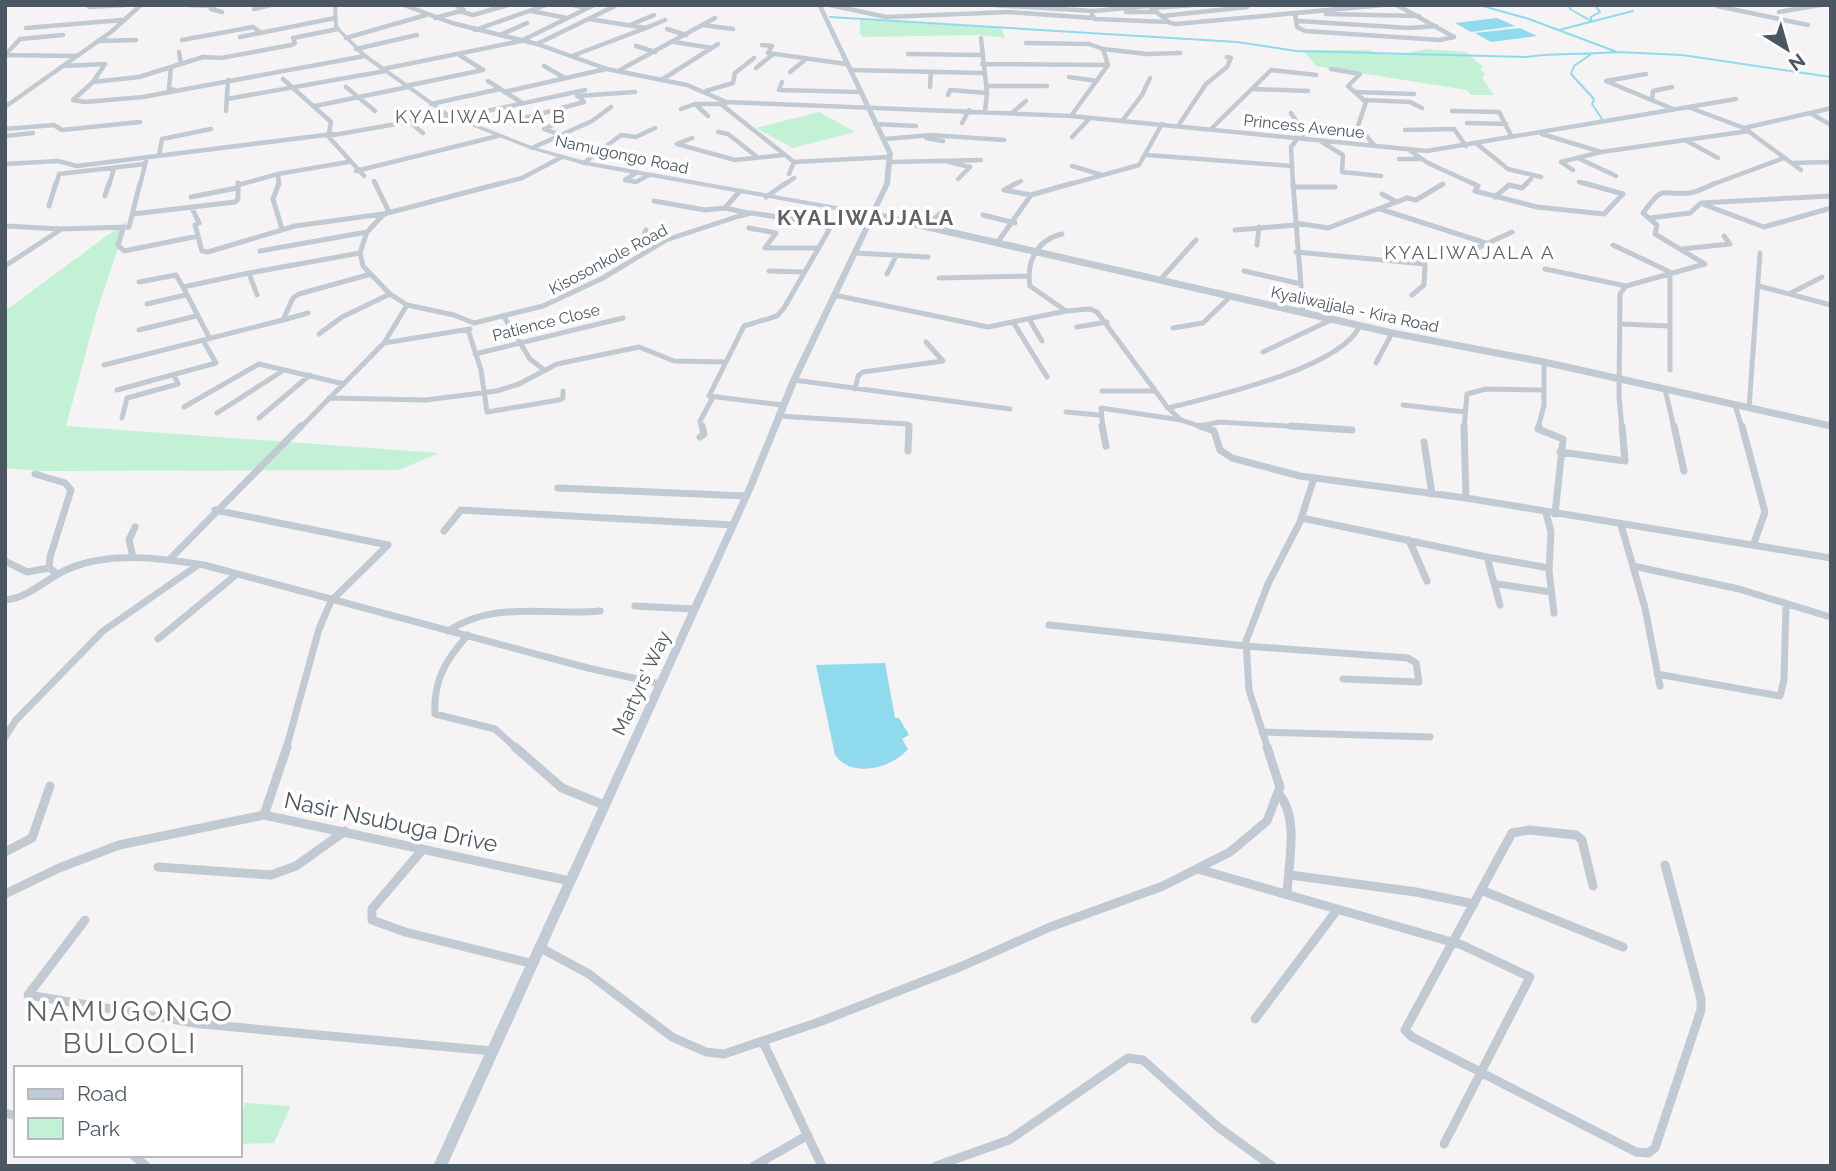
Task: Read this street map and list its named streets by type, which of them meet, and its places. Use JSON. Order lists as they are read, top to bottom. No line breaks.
{"streets":{"main road":["Namugongo Road","Martyrs' Way"],"street":["Princess Avenue","Kisosonkole Road","Kyaliwajjala - Kira Road","Patience Close","Nasir Nsubuga Drive"]},"crossings":[["Namugongo Road","Kyaliwajjala - Kira Road"],["Namugongo Road","Martyrs' Way"],["Kyaliwajjala - Kira Road","Martyrs' Way"],["Martyrs' Way","Nasir Nsubuga Drive"]],"districts":["KYALIWAJALA B","KYALIWAJJALA","KYALIWAJALA A","NAMUGONGO BULOOLI"],"legend":["Road","Park"],"north":"bottom right"}
